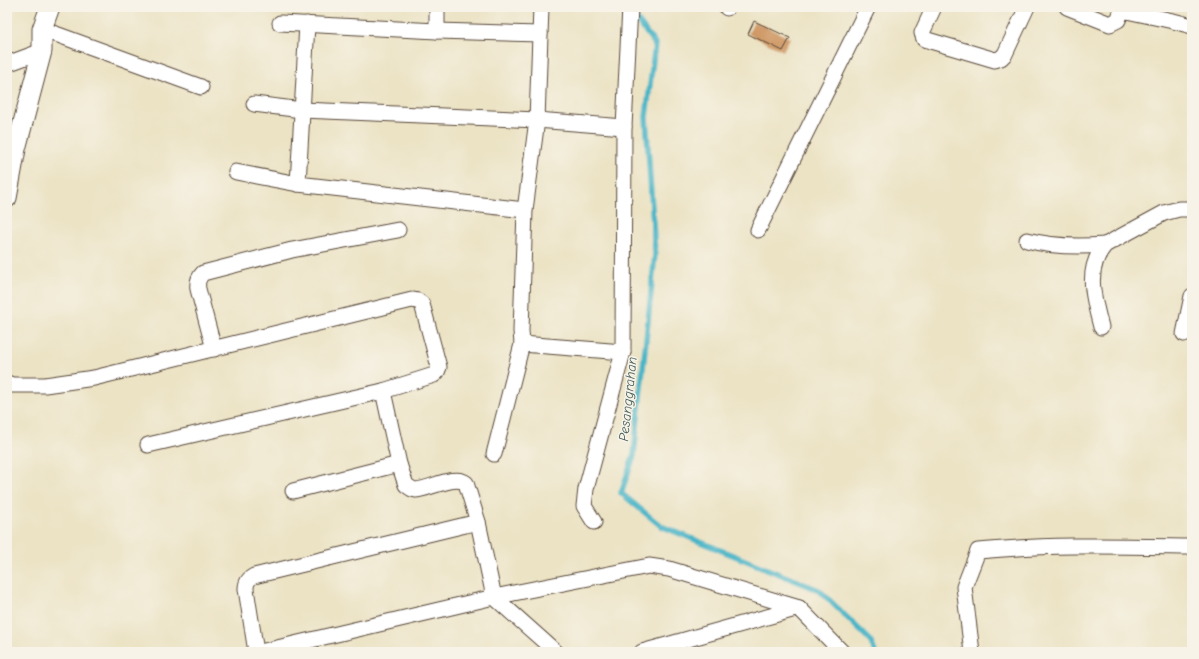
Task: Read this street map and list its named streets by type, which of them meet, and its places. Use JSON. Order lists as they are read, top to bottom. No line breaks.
{"water":["Pesanggrahan"]}
